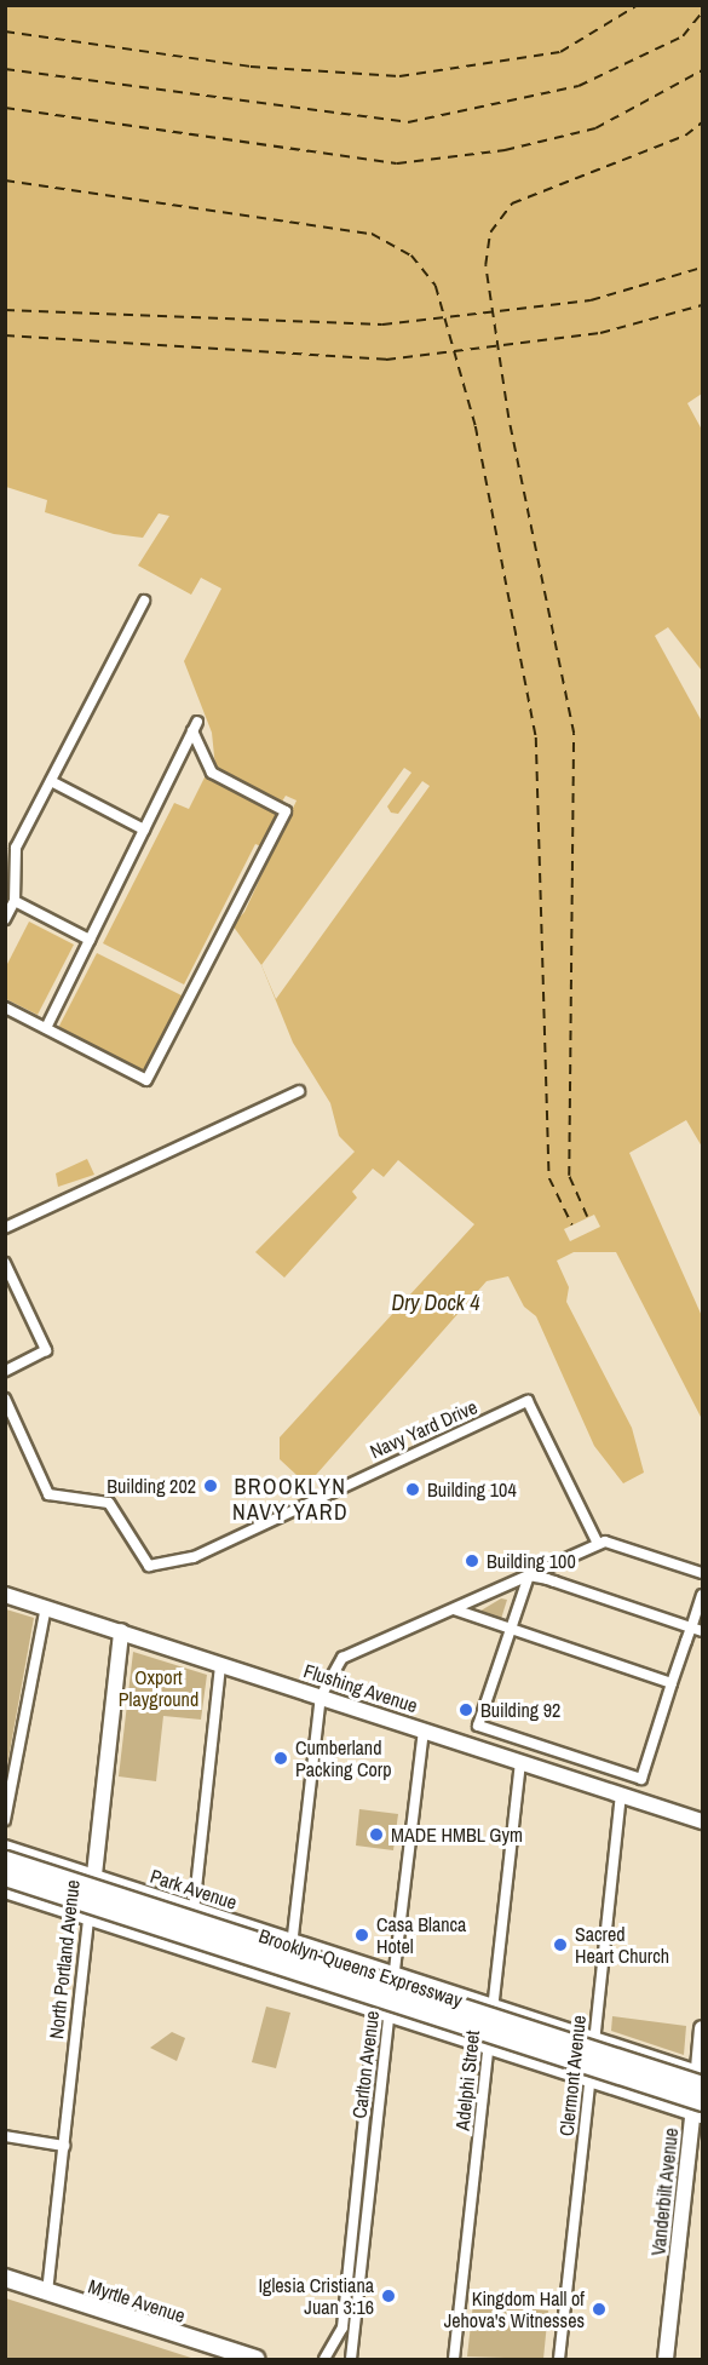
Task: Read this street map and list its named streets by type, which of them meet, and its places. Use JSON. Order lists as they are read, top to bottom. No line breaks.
{"streets":{"highway":["Brooklyn-Queens Expressway"],"main road":["Flushing Avenue","Park Avenue","North Portland Avenue","Vanderbilt Avenue","Myrtle Avenue"],"street":["Navy Yard Drive","Carlton Avenue","Clermont Avenue","Adelphi Street"]},"crossings":[["Flushing Avenue","North Portland Avenue"],["Flushing Avenue","Carlton Avenue"],["Flushing Avenue","Clermont Avenue"],["Flushing Avenue","Adelphi Street"],["Park Avenue","North Portland Avenue"],["Park Avenue","Brooklyn-Queens Expressway"],["Park Avenue","Carlton Avenue"],["Park Avenue","Clermont Avenue"],["Park Avenue","Adelphi Street"],["Park Avenue","Vanderbilt Avenue"],["North Portland Avenue","Myrtle Avenue"],["Brooklyn-Queens Expressway","Vanderbilt Avenue"]],"districts":["BROOKLYN NAVY YARD"],"water":["Dry Dock 4"],"parks":["Oxport Playground"],"places":["Building 202","Building 104","Building 100","Building 92","Cumberland Packing Corp","MADE HMBL Gym","Casa Blanca Hotel","Sacred Heart Church","Iglesia Cristiana Juan 3:16","Kingdom Hall of Jehova's Witnesses"]}
